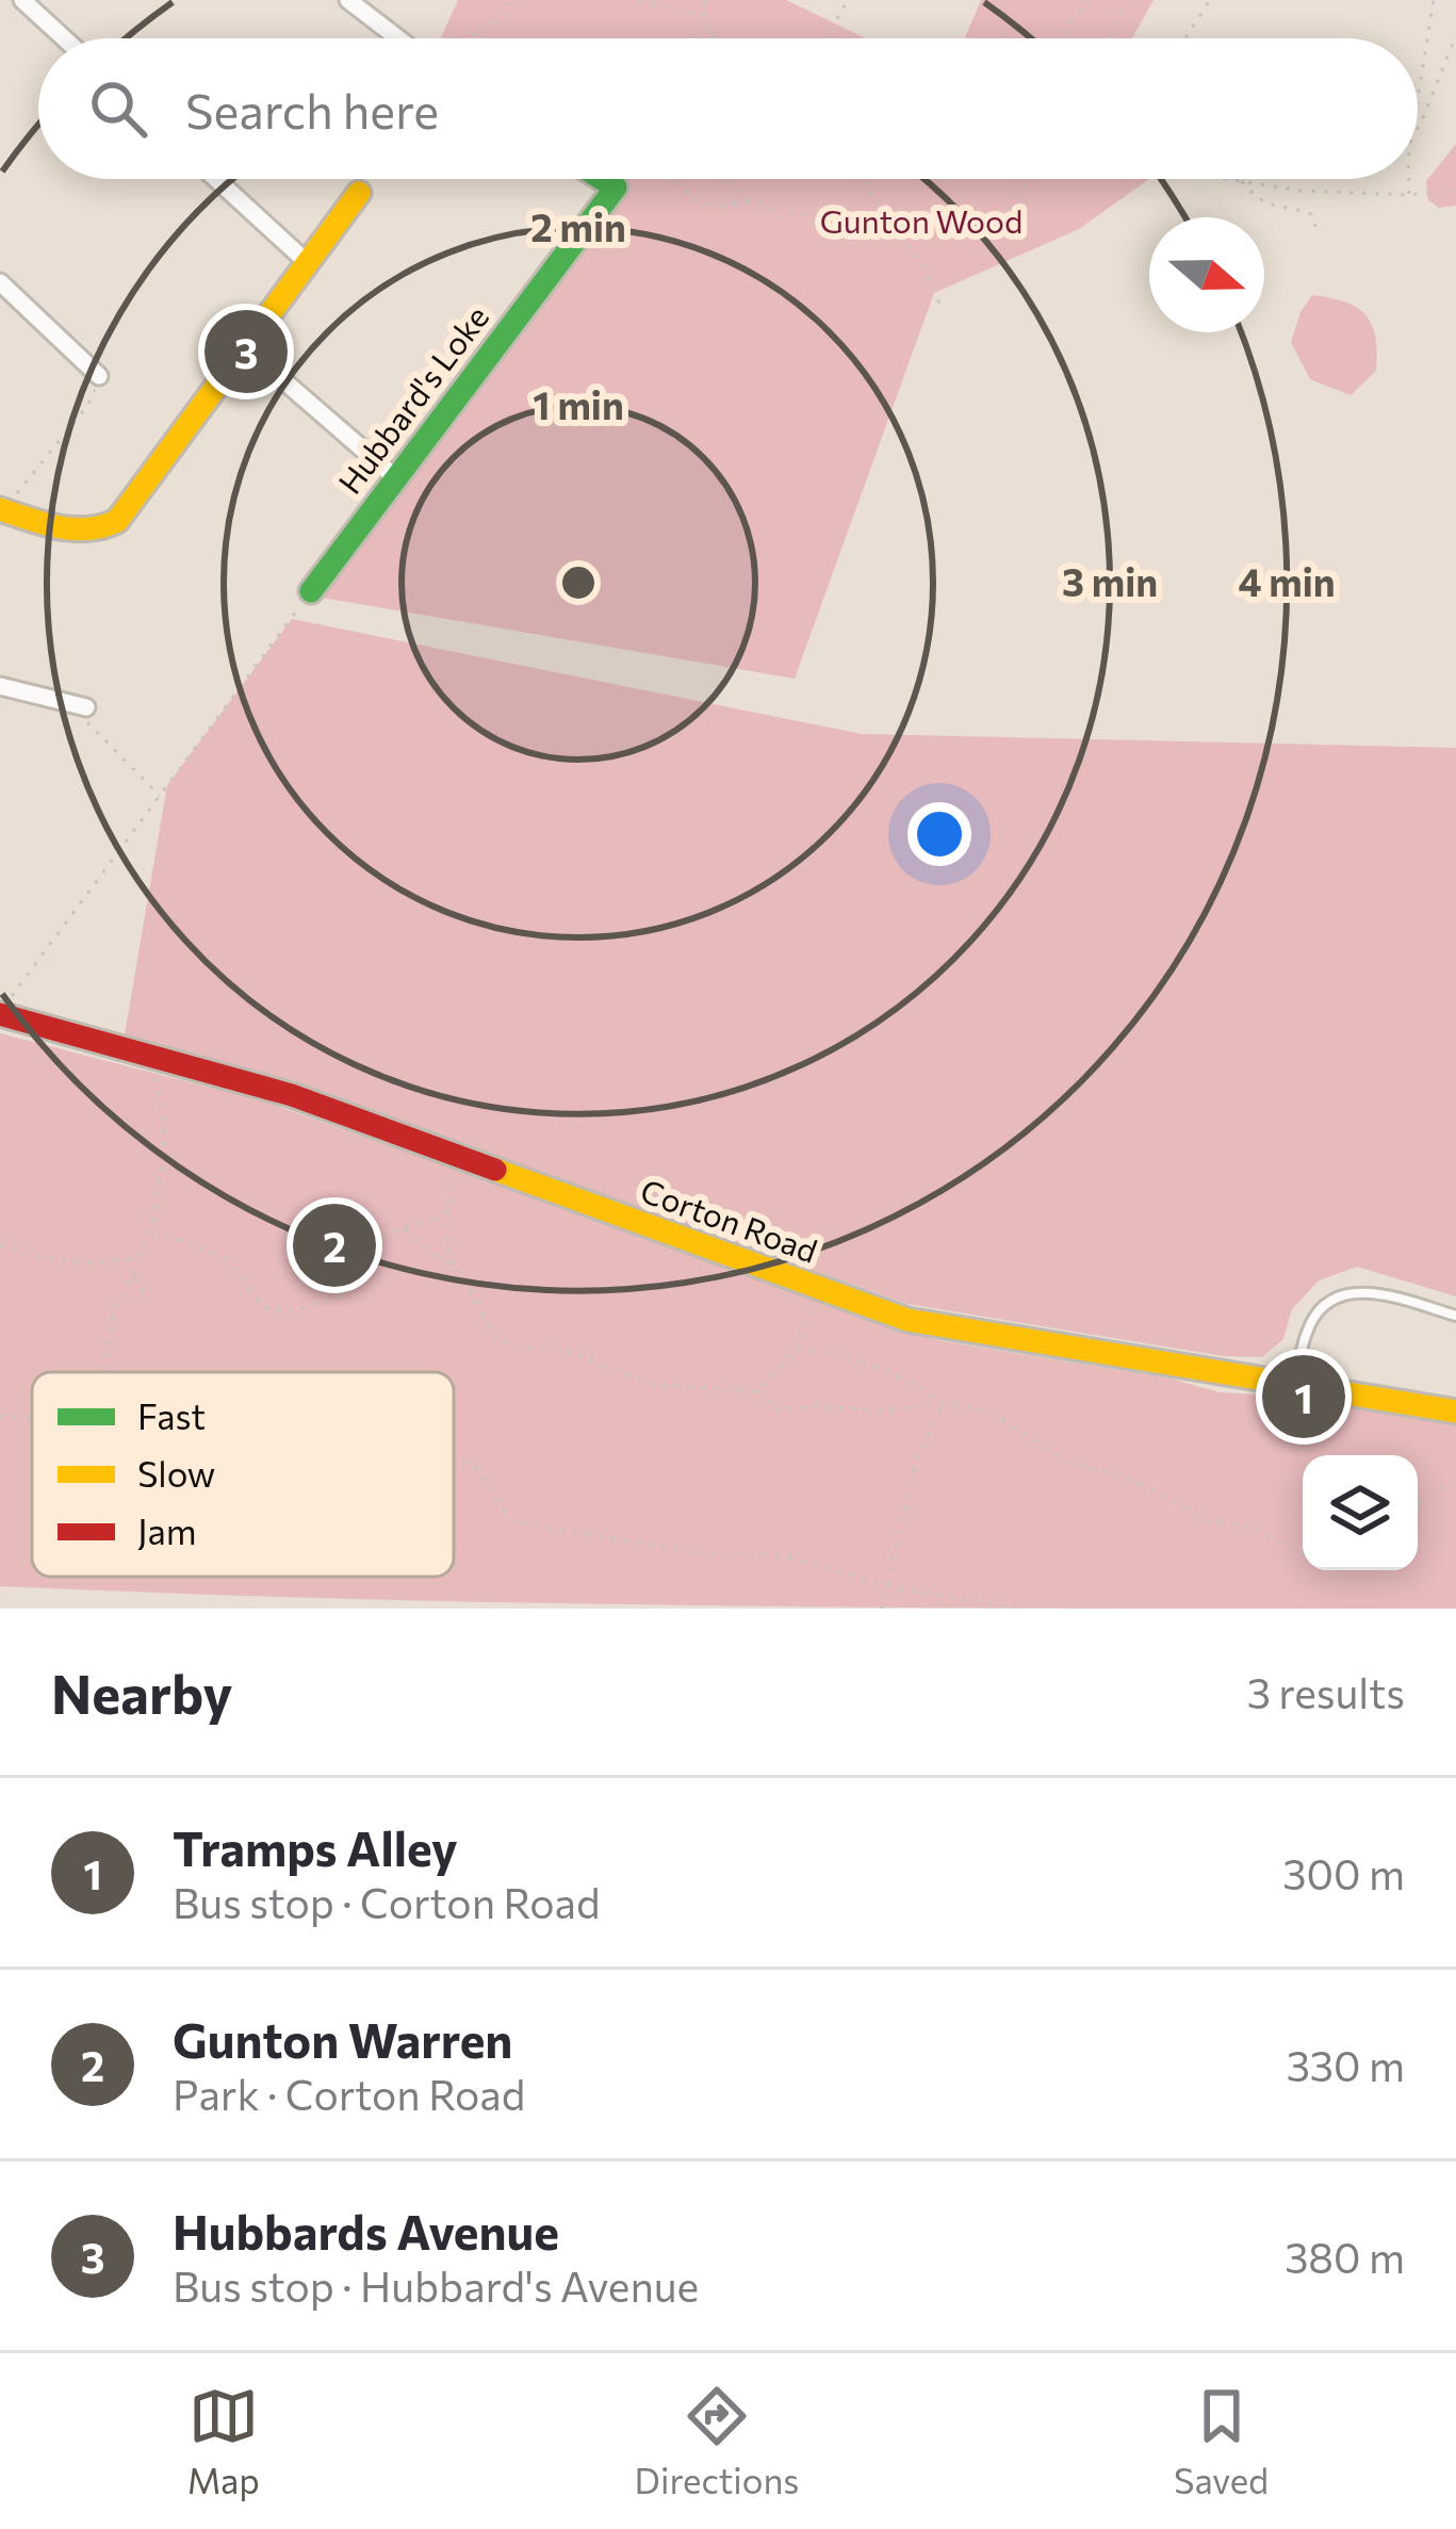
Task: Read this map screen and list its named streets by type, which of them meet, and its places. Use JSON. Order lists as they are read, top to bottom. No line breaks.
{"streets":{"main road":["Hubbard's Loke","Corton Road"]},"parks":["Gunton Wood"],"legend":["Fast","Slow","Jam"],"north":"right","page":{"search":"Search here","pins":["3","2","1"],"heading":["Nearby","3 results"],"list":[{"mark":"1","name":"Tramps Alley","note":"Bus stop · Corton Road","value":"300 m"},{"mark":"2","name":"Gunton Warren","note":"Park · Corton Road","value":"330 m"},{"mark":"3","name":"Hubbards Avenue","note":"Bus stop · Hubbard's Avenue","value":"380 m"}],"nav":["Map","Directions","Saved"]},"rings":["2 min","1 min","3 min","4 min"]}
